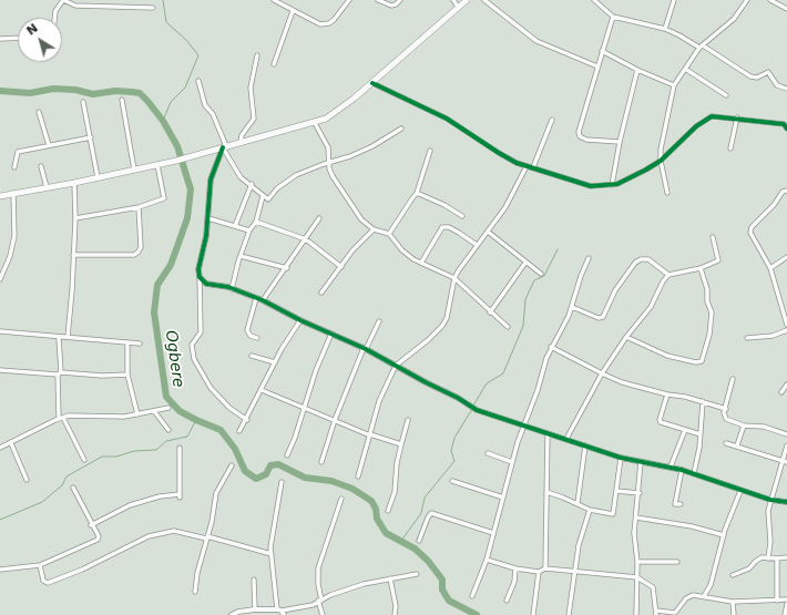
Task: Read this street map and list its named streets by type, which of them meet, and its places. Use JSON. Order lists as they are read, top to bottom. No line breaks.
{"water":["Ogbere"],"north":"top left"}
